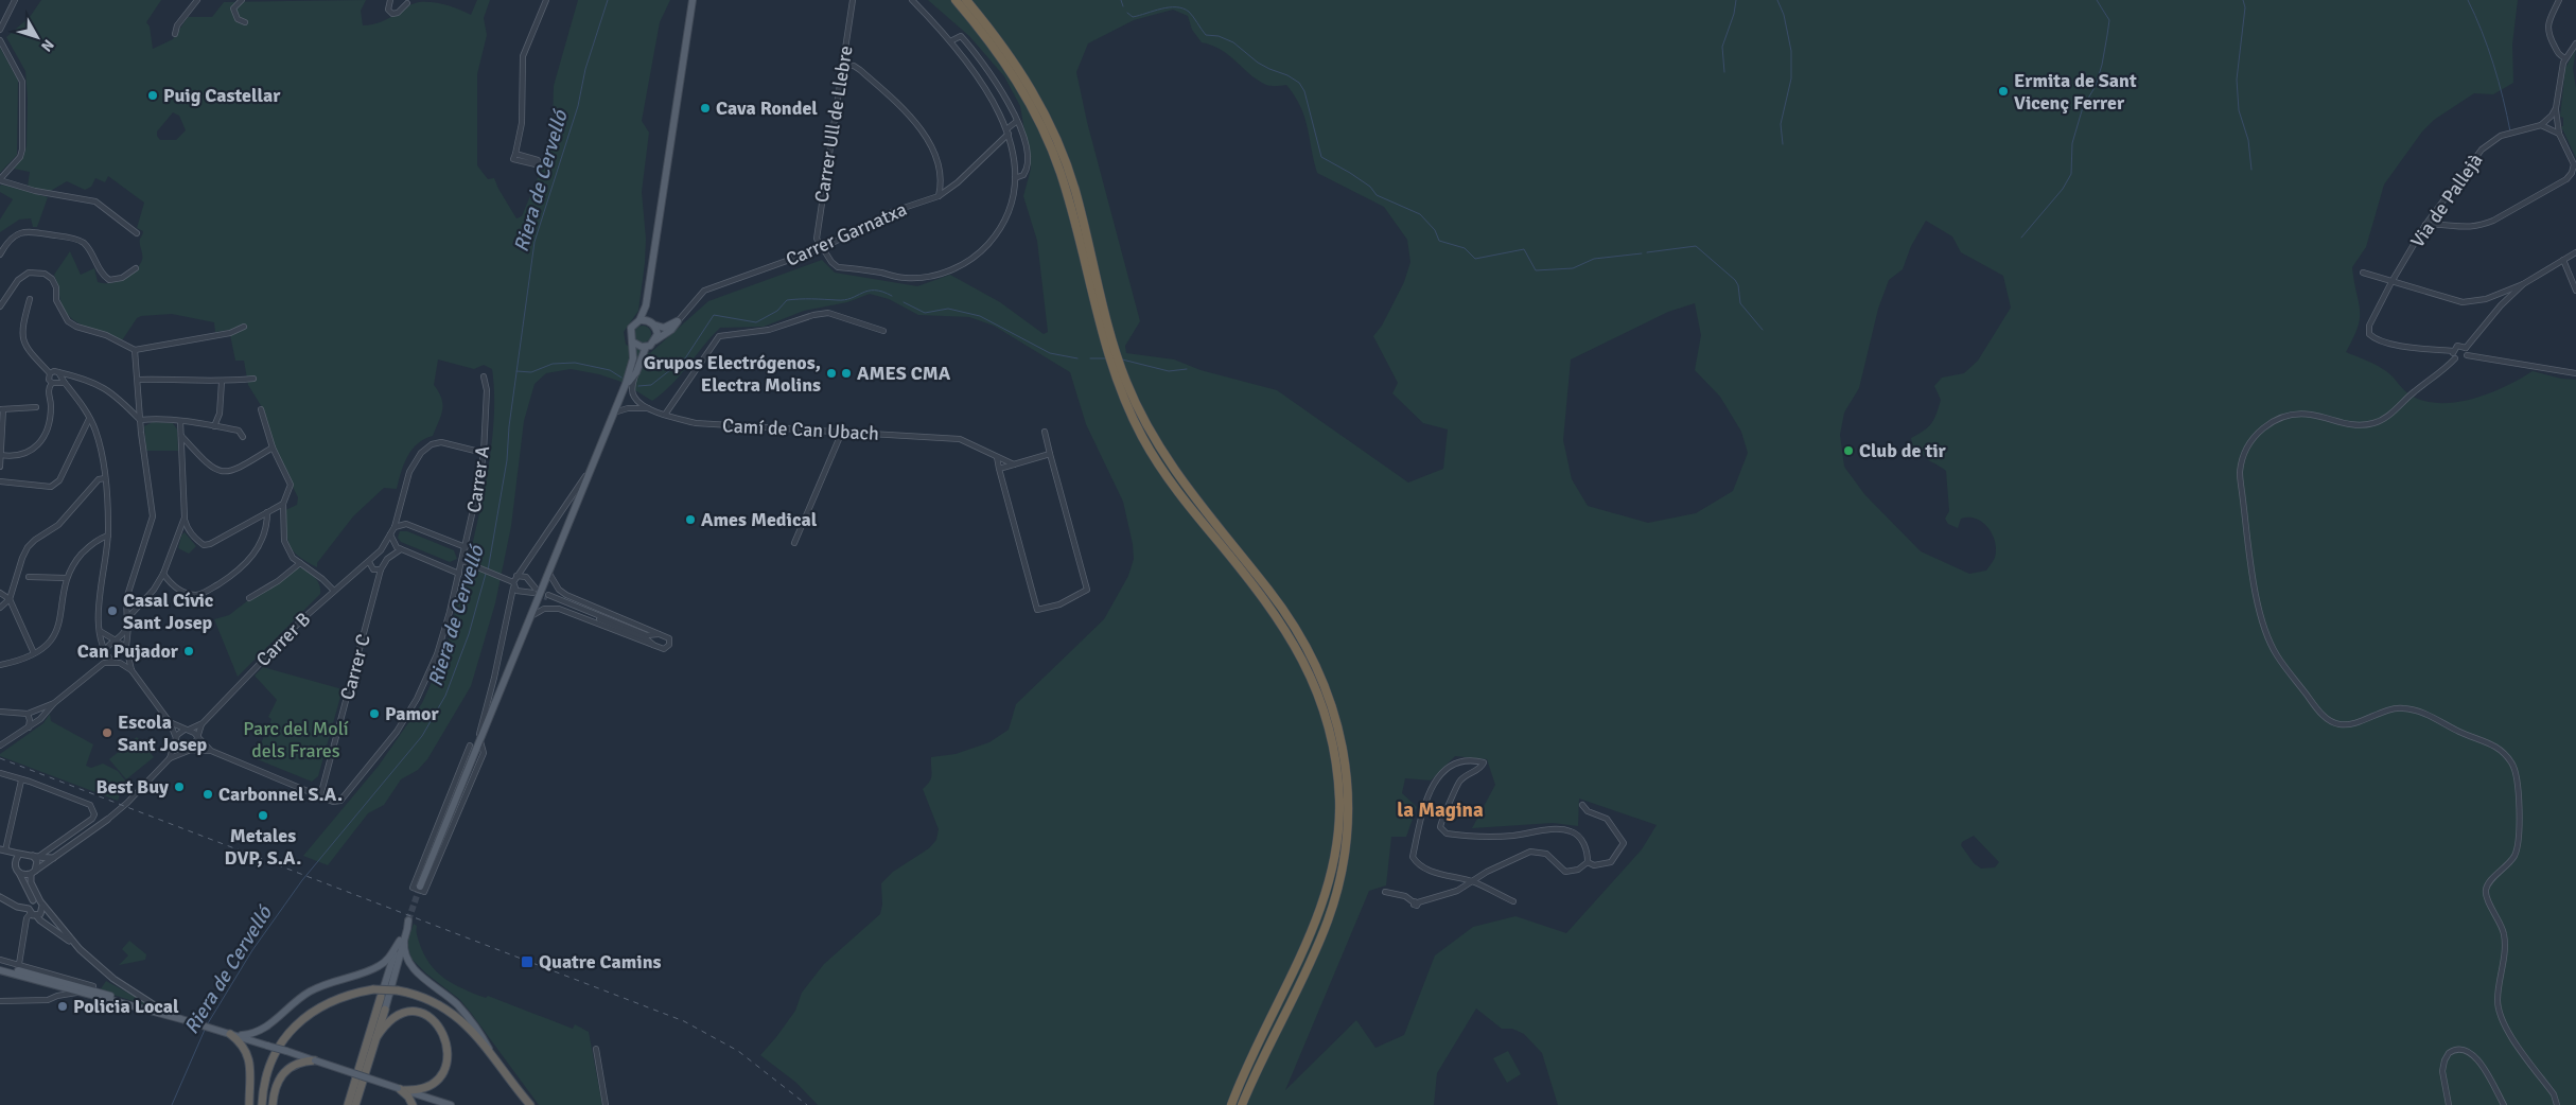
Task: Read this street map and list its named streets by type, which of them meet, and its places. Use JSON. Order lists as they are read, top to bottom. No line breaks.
{"streets":{"street":["Carrer Ull de Llebre","Via de Pallejà","Carrer Garnatxa","Camí de Can Ubach","Carrer A","Carrer B","Carrer C"]},"crossings":[["Carrer Ull de Llebre","Carrer Garnatxa"],["Carrer A","Carrer B"],["Carrer A","Carrer C"],["Carrer B","Carrer C"]],"districts":["la Magina"],"water":["Riera de Cervelló"],"parks":["Parc del Molí dels Frares"],"places":{"other":["Ermita de Sant Vicenç Ferrer","Puig Castellar","Cava Rondel","Grupos Electrógenos, Electra Molins","AMES CMA","Club de tir","Ames Medical","Casal Cívic Sant Josep","Can Pujador","Pamor","Escola Sant Josep","Best Buy","Carbonnel S.A.","Metales DVP, S.A.","Policia Local"],"transit":["Quatre Camins"]},"north":"bottom right"}
